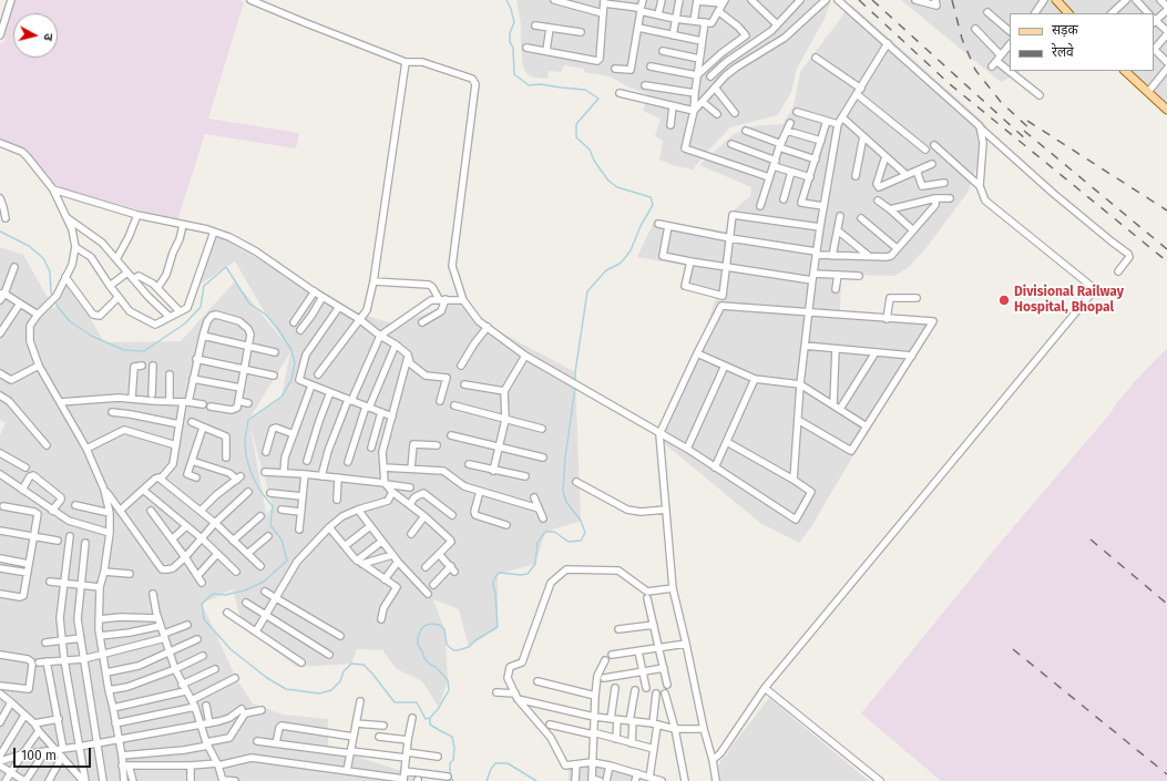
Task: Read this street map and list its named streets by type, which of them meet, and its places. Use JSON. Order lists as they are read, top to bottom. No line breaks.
{"places":["Divisional Railway Hospital, Bhopal"],"legend":["सड़क","रेलवे"],"scale_bar":"100 m","north":"right"}
